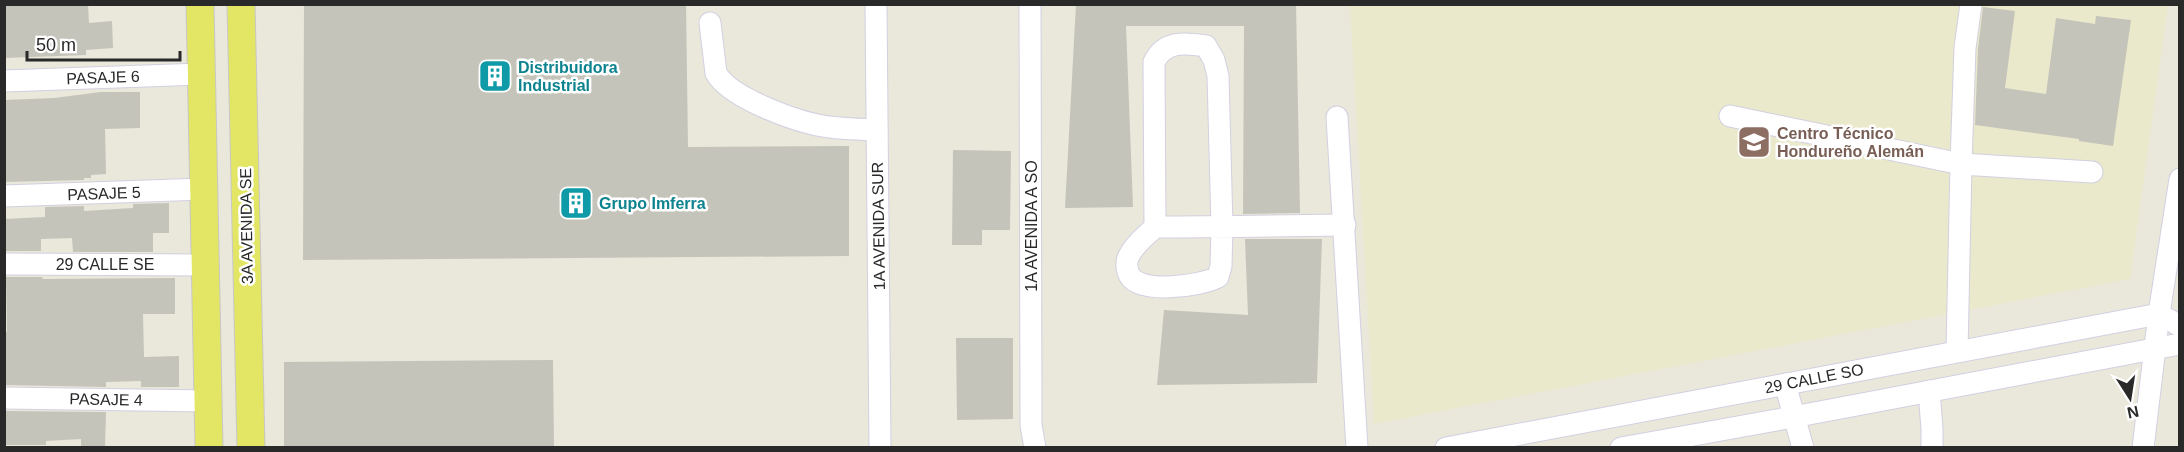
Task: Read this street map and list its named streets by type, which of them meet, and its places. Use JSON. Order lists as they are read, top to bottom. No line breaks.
{"streets":{"main road":["3A AVENIDA SE"],"street":["PASAJE 6","PASAJE 5","1A AVENIDA SUR","1A AVENIDA A SO","29 CALLE SE","29 CALLE SO","PASAJE 4"]},"places":{"building":["Distribuidora Industrial","Grupo Imferra"],"school or university":["Centro Técnico Hondureño Alemán"]},"scale_bar":"50 m","north":"bottom"}
